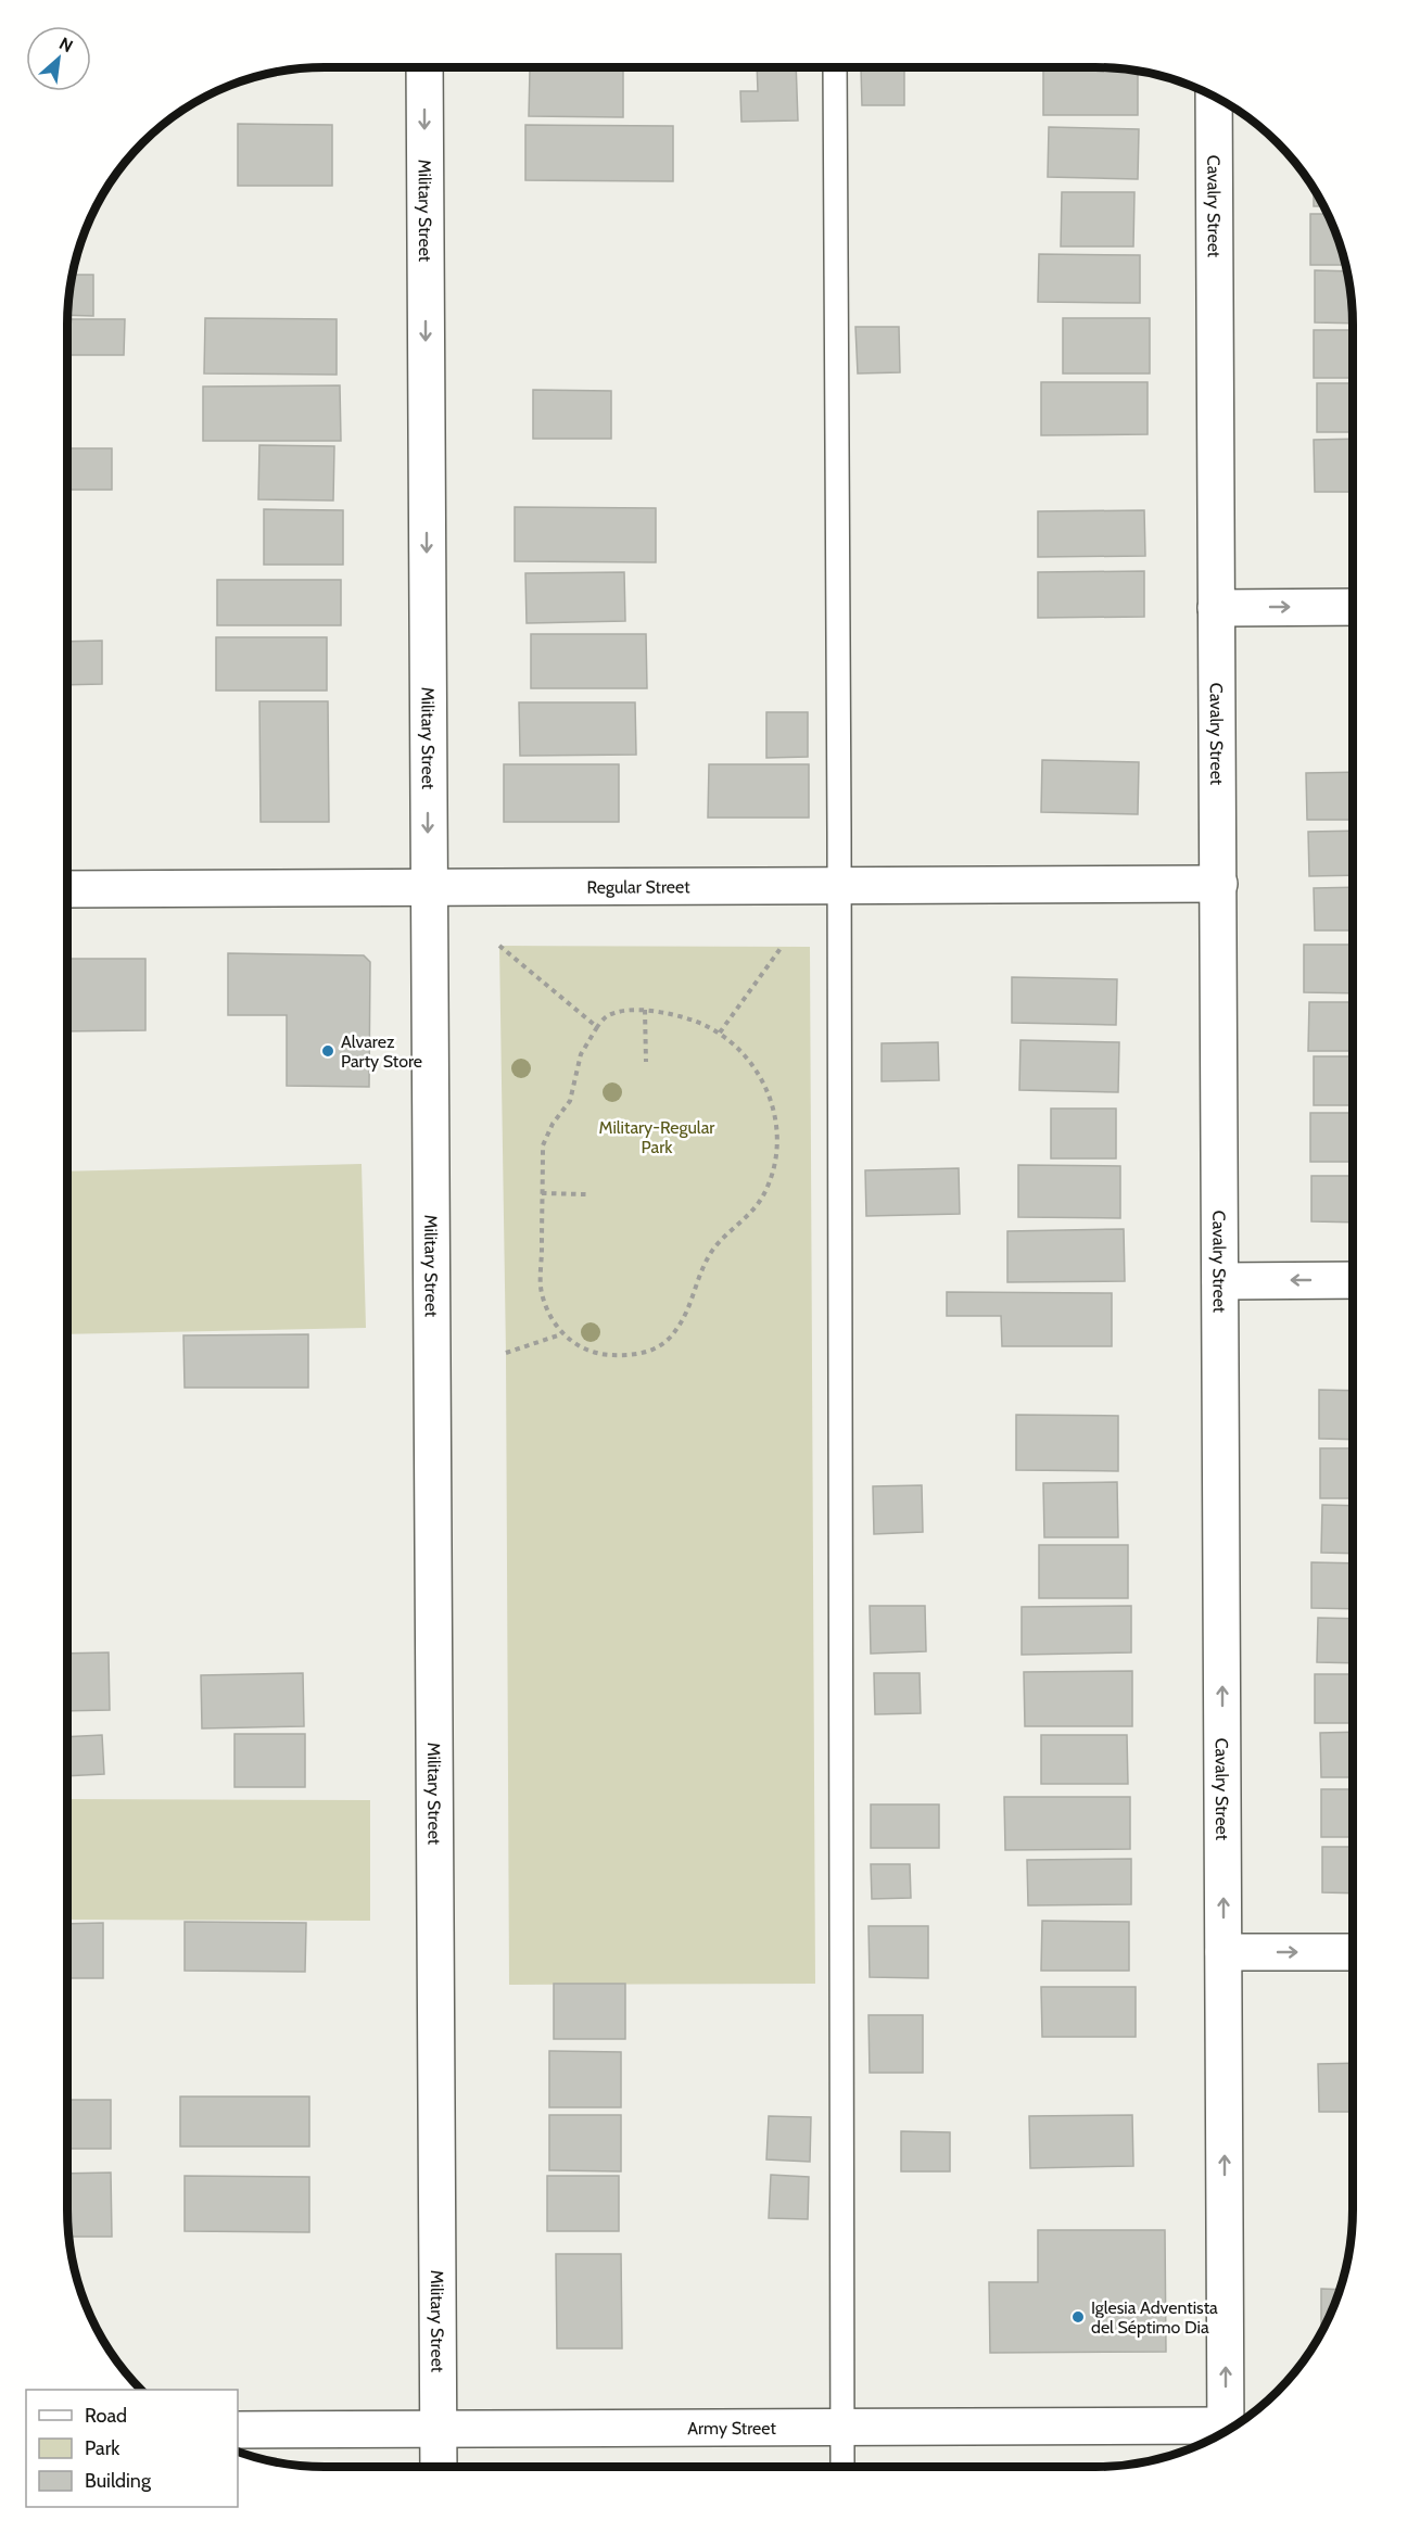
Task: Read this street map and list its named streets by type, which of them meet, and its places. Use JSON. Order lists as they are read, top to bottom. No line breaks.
{"streets":{"street":["Cavalry Street","Military Street","Regular Street","Army Street"]},"crossings":[["Cavalry Street","Regular Street"],["Cavalry Street","Army Street"],["Military Street","Regular Street"],["Military Street","Army Street"]],"one_way":["Cavalry Street"],"parks":["Military-Regular Park"],"places":["Alvarez Party Store","Iglesia Adventista del Séptimo Dia"],"legend":["Road","Park","Building"],"north":"top right"}
